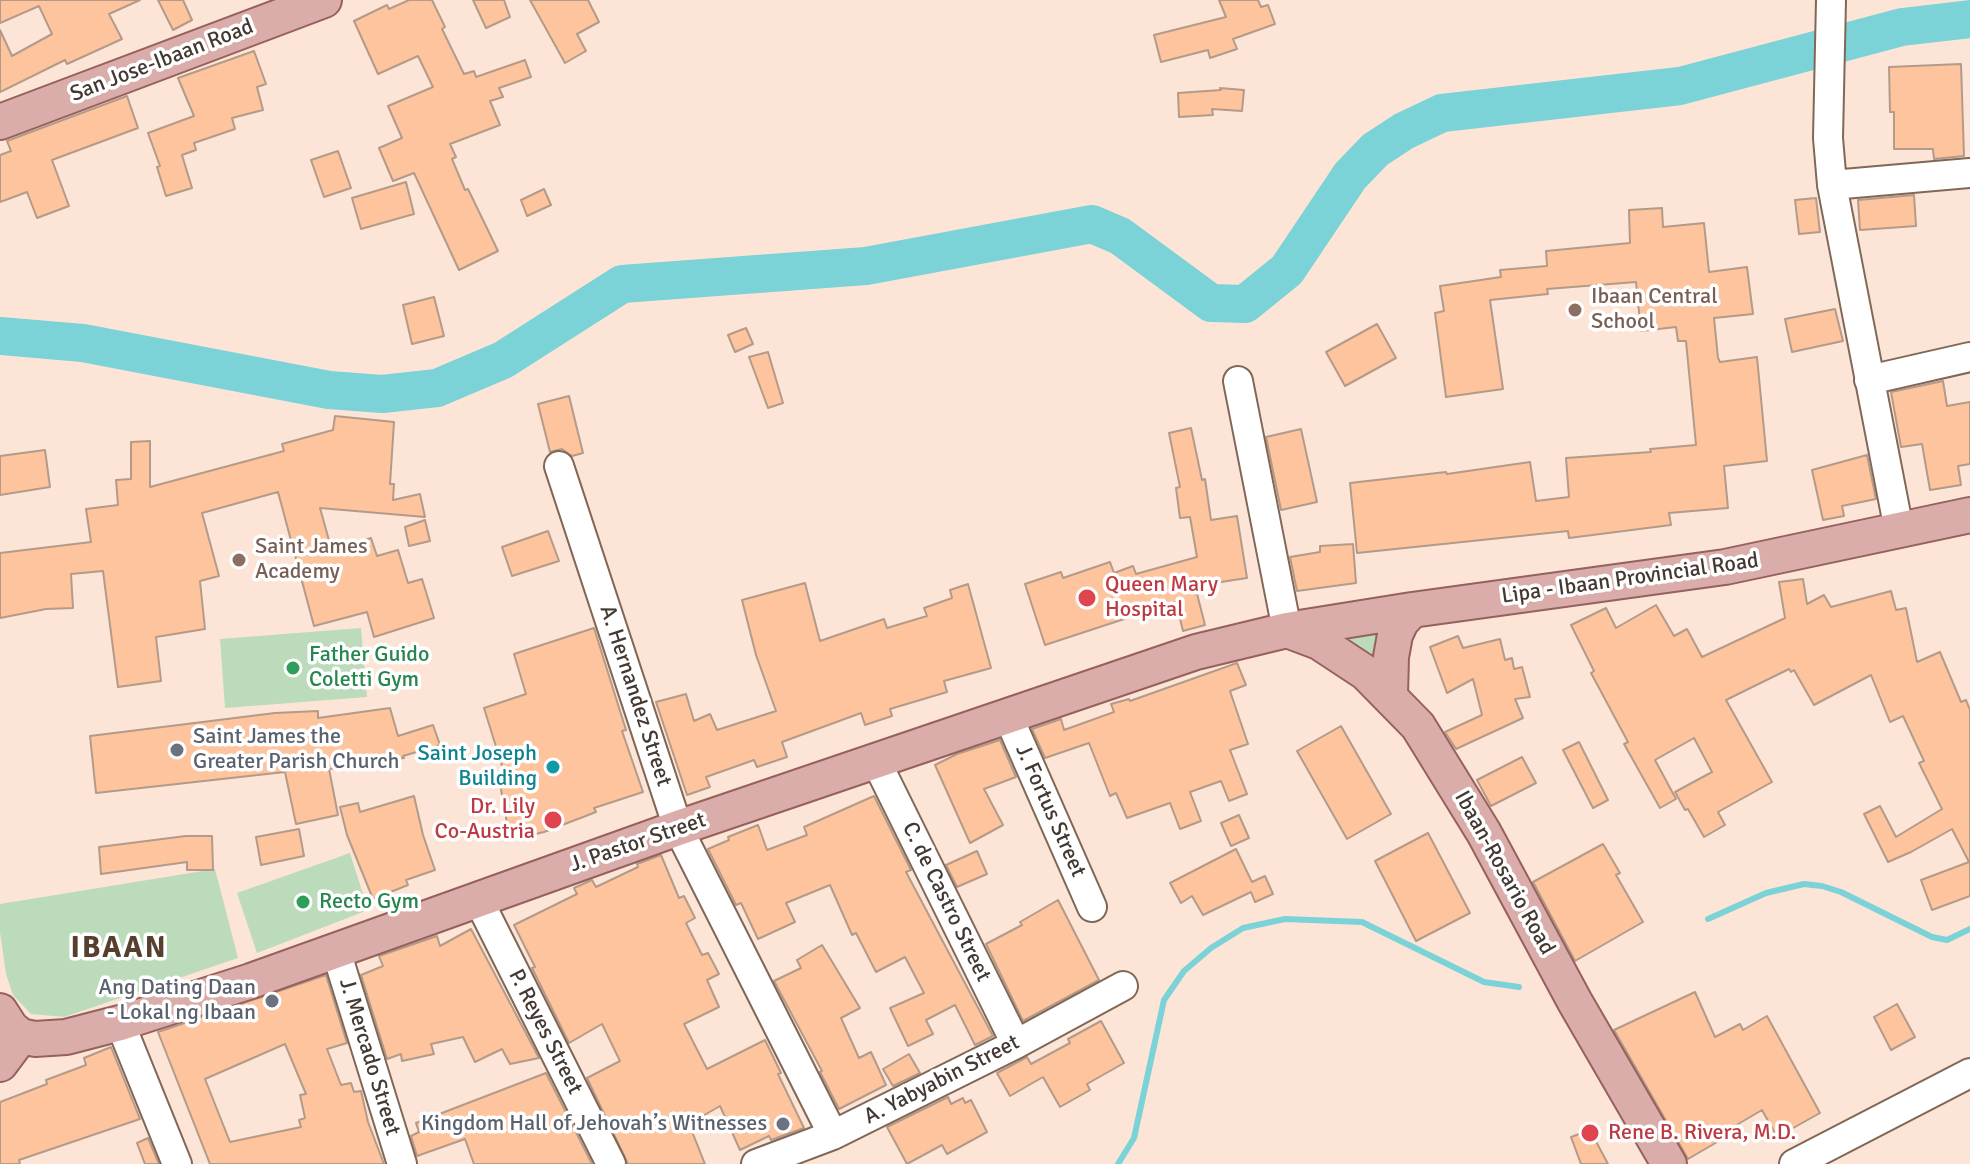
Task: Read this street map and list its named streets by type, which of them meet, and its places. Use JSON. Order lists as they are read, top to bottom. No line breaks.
{"streets":{"main road":["San Jose-Ibaan Road","Lipa - Ibaan Provincial Road","J. Pastor Street","Ibaan-Rosario Road"],"street":["A. Hernandez Street","J. Fortus Street","C. de Castro Street","P. Reyes Street","J. Mercado Street","A. Yabyabin Street"]},"crossings":[["Lipa - Ibaan Provincial Road","J. Pastor Street"],["Lipa - Ibaan Provincial Road","Ibaan-Rosario Road"],["A. Hernandez Street","J. Pastor Street"],["A. Hernandez Street","A. Yabyabin Street"],["J. Fortus Street","J. Pastor Street"],["J. Pastor Street","Ibaan-Rosario Road"],["J. Pastor Street","C. de Castro Street"],["J. Pastor Street","P. Reyes Street"],["J. Pastor Street","J. Mercado Street"],["C. de Castro Street","A. Yabyabin Street"]],"districts":["IBAAN"],"places":["Ibaan Central School","Saint James Academy","Queen Mary Hospital","Father Guido Coletti Gym","Saint James the Greater Parish Church","Saint Joseph Building","Dr. Lily Co-Austria","Recto Gym","Ang Dating Daan - Lokal ng Ibaan","Kingdom Hall of Jehovah’s Witnesses","Rene B. Rivera, M.D."]}
